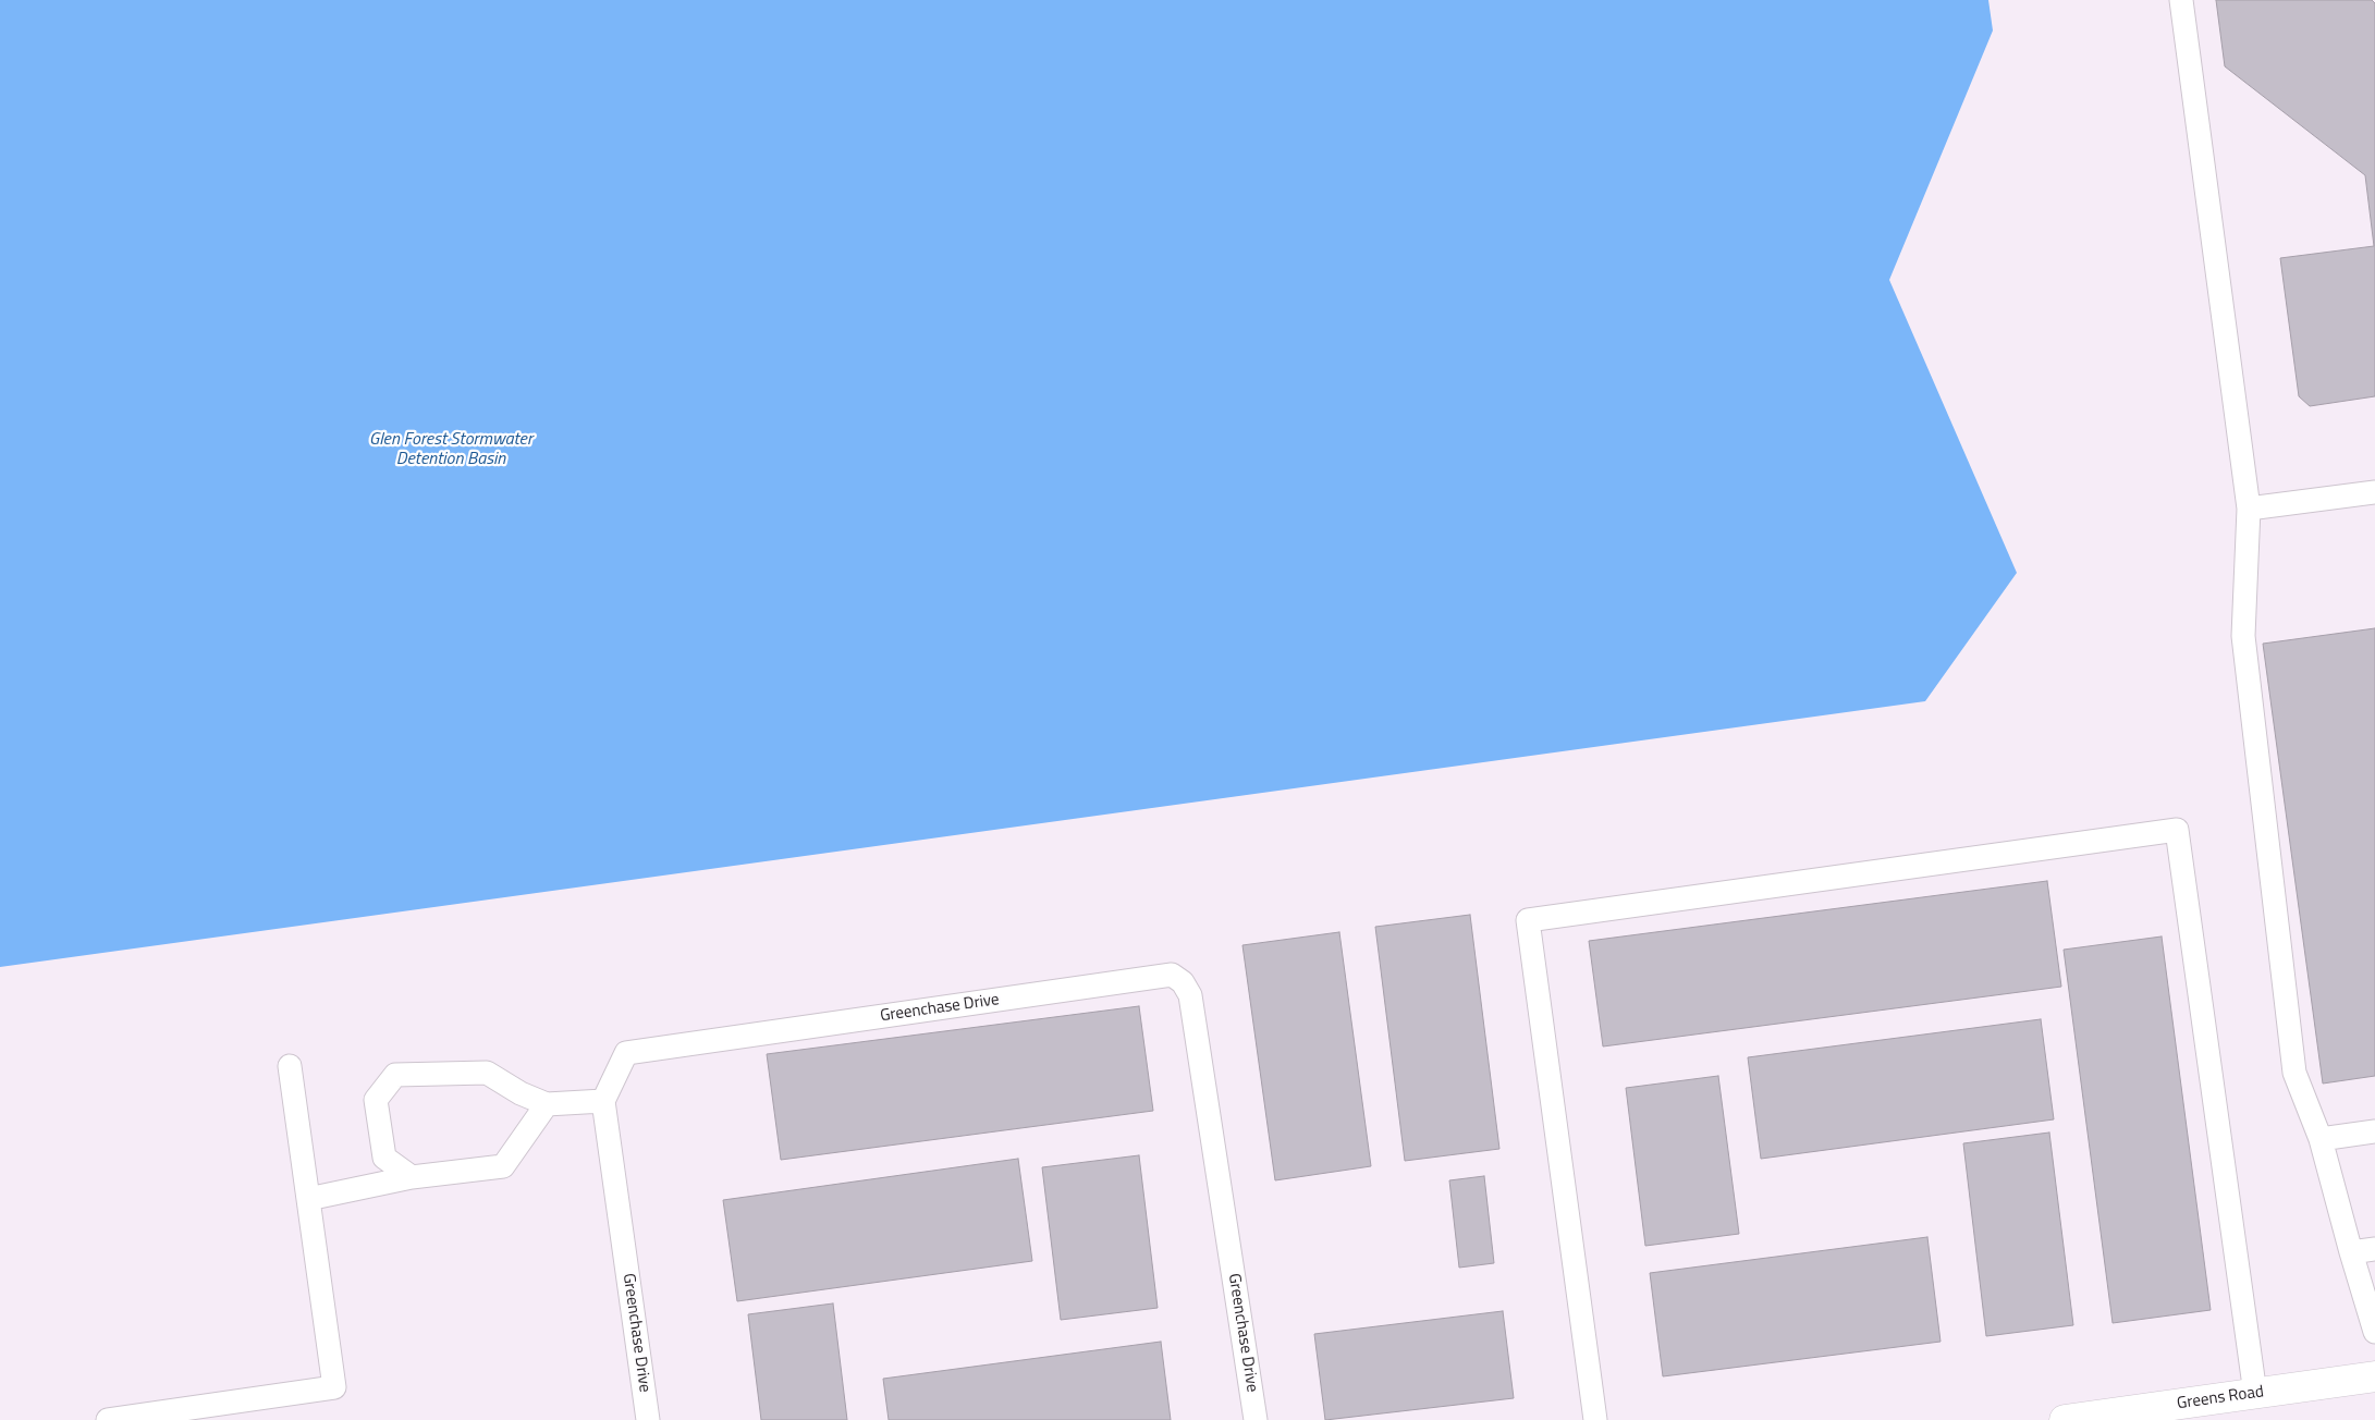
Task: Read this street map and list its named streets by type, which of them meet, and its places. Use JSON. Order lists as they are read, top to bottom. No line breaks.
{"streets":{"main road":["Greens Road"],"lane":["Greenchase Drive"]},"water":["Glen Forest Stormwater Detention Basin"]}
